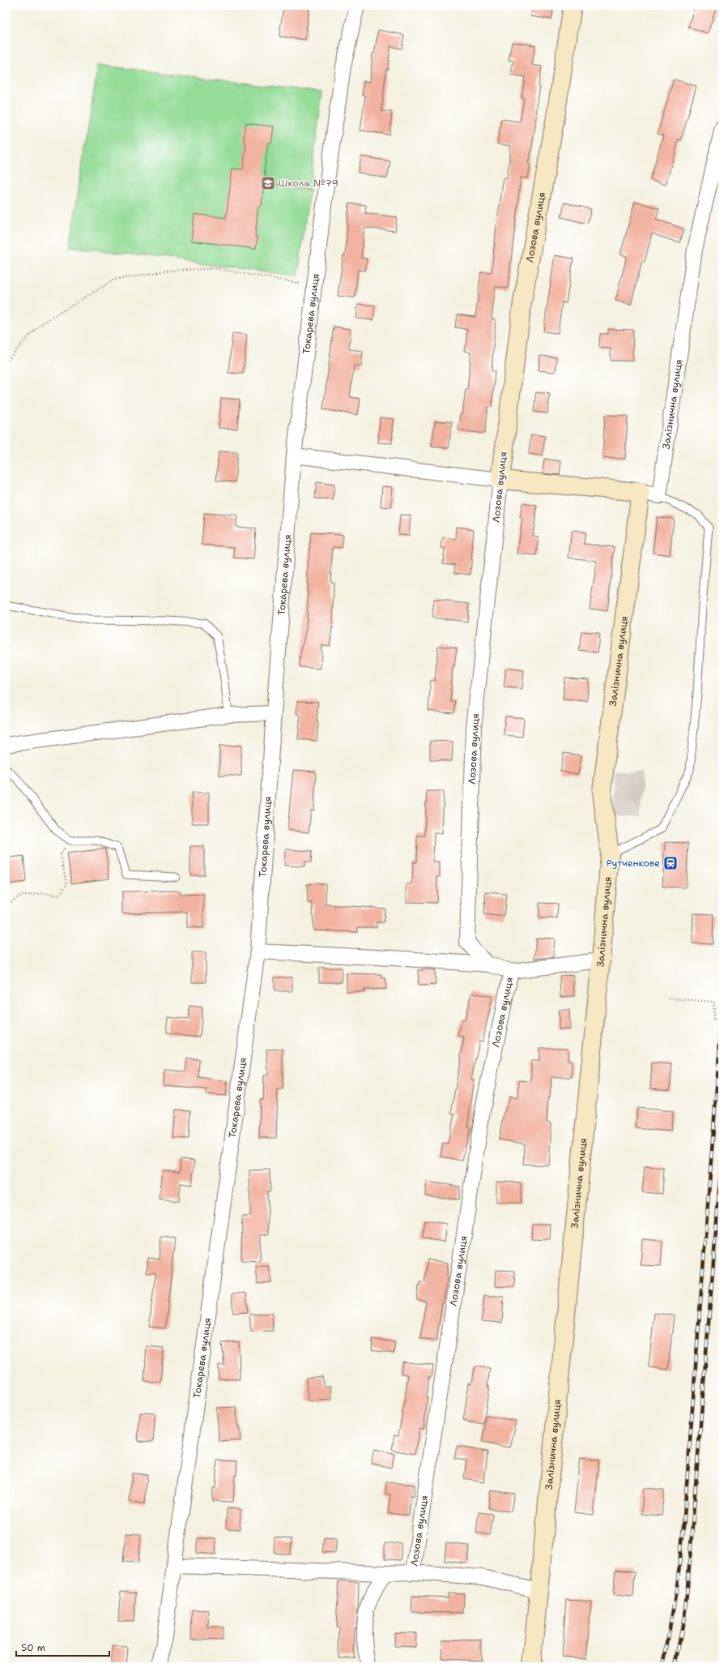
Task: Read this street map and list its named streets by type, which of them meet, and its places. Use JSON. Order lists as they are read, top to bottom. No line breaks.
{"streets":{"main road":["Лозова вулиця","Залізнична вулиця"],"street":["Токарева вулиця"]},"places":{"school or university":["Школа №79"],"station":["Рутченкове"]},"scale_bar":"50 m"}
